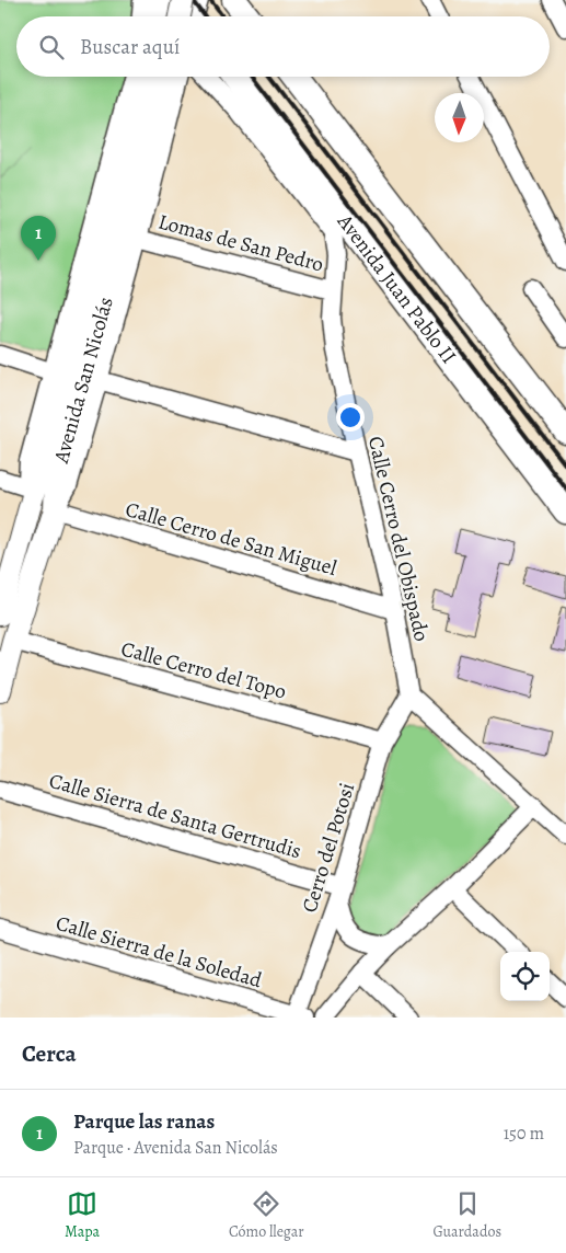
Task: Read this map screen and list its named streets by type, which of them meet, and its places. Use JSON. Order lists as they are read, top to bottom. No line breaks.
{"streets":{"main road":["Avenida Juan Pablo II"],"street":["Lomas de San Pedro","Avenida San Nicolás","Calle Cerro de San Miguel","Calle Cerro del Obispado","Calle Cerro del Topo","Calle Sierra de Santa Gertrudis","Cerro del Potosi","Calle Sierra de la Soledad"]},"crossings":[["Lomas de San Pedro","Calle Cerro del Obispado"],["Avenida San Nicolás","Calle Cerro de San Miguel"],["Avenida San Nicolás","Calle Cerro del Topo"],["Calle Cerro de San Miguel","Calle Cerro del Obispado"],["Calle Cerro del Obispado","Cerro del Potosi"],["Calle Cerro del Topo","Cerro del Potosi"],["Calle Sierra de Santa Gertrudis","Cerro del Potosi"],["Cerro del Potosi","Calle Sierra de la Soledad"]],"north":"bottom","page":{"search":"Buscar aquí","pins":"1","heading":"Cerca","list":[{"mark":"1","name":"Parque las ranas","note":"Parque · Avenida San Nicolás","value":"150 m"}],"nav":["Mapa","Cómo llegar","Guardados"]}}
